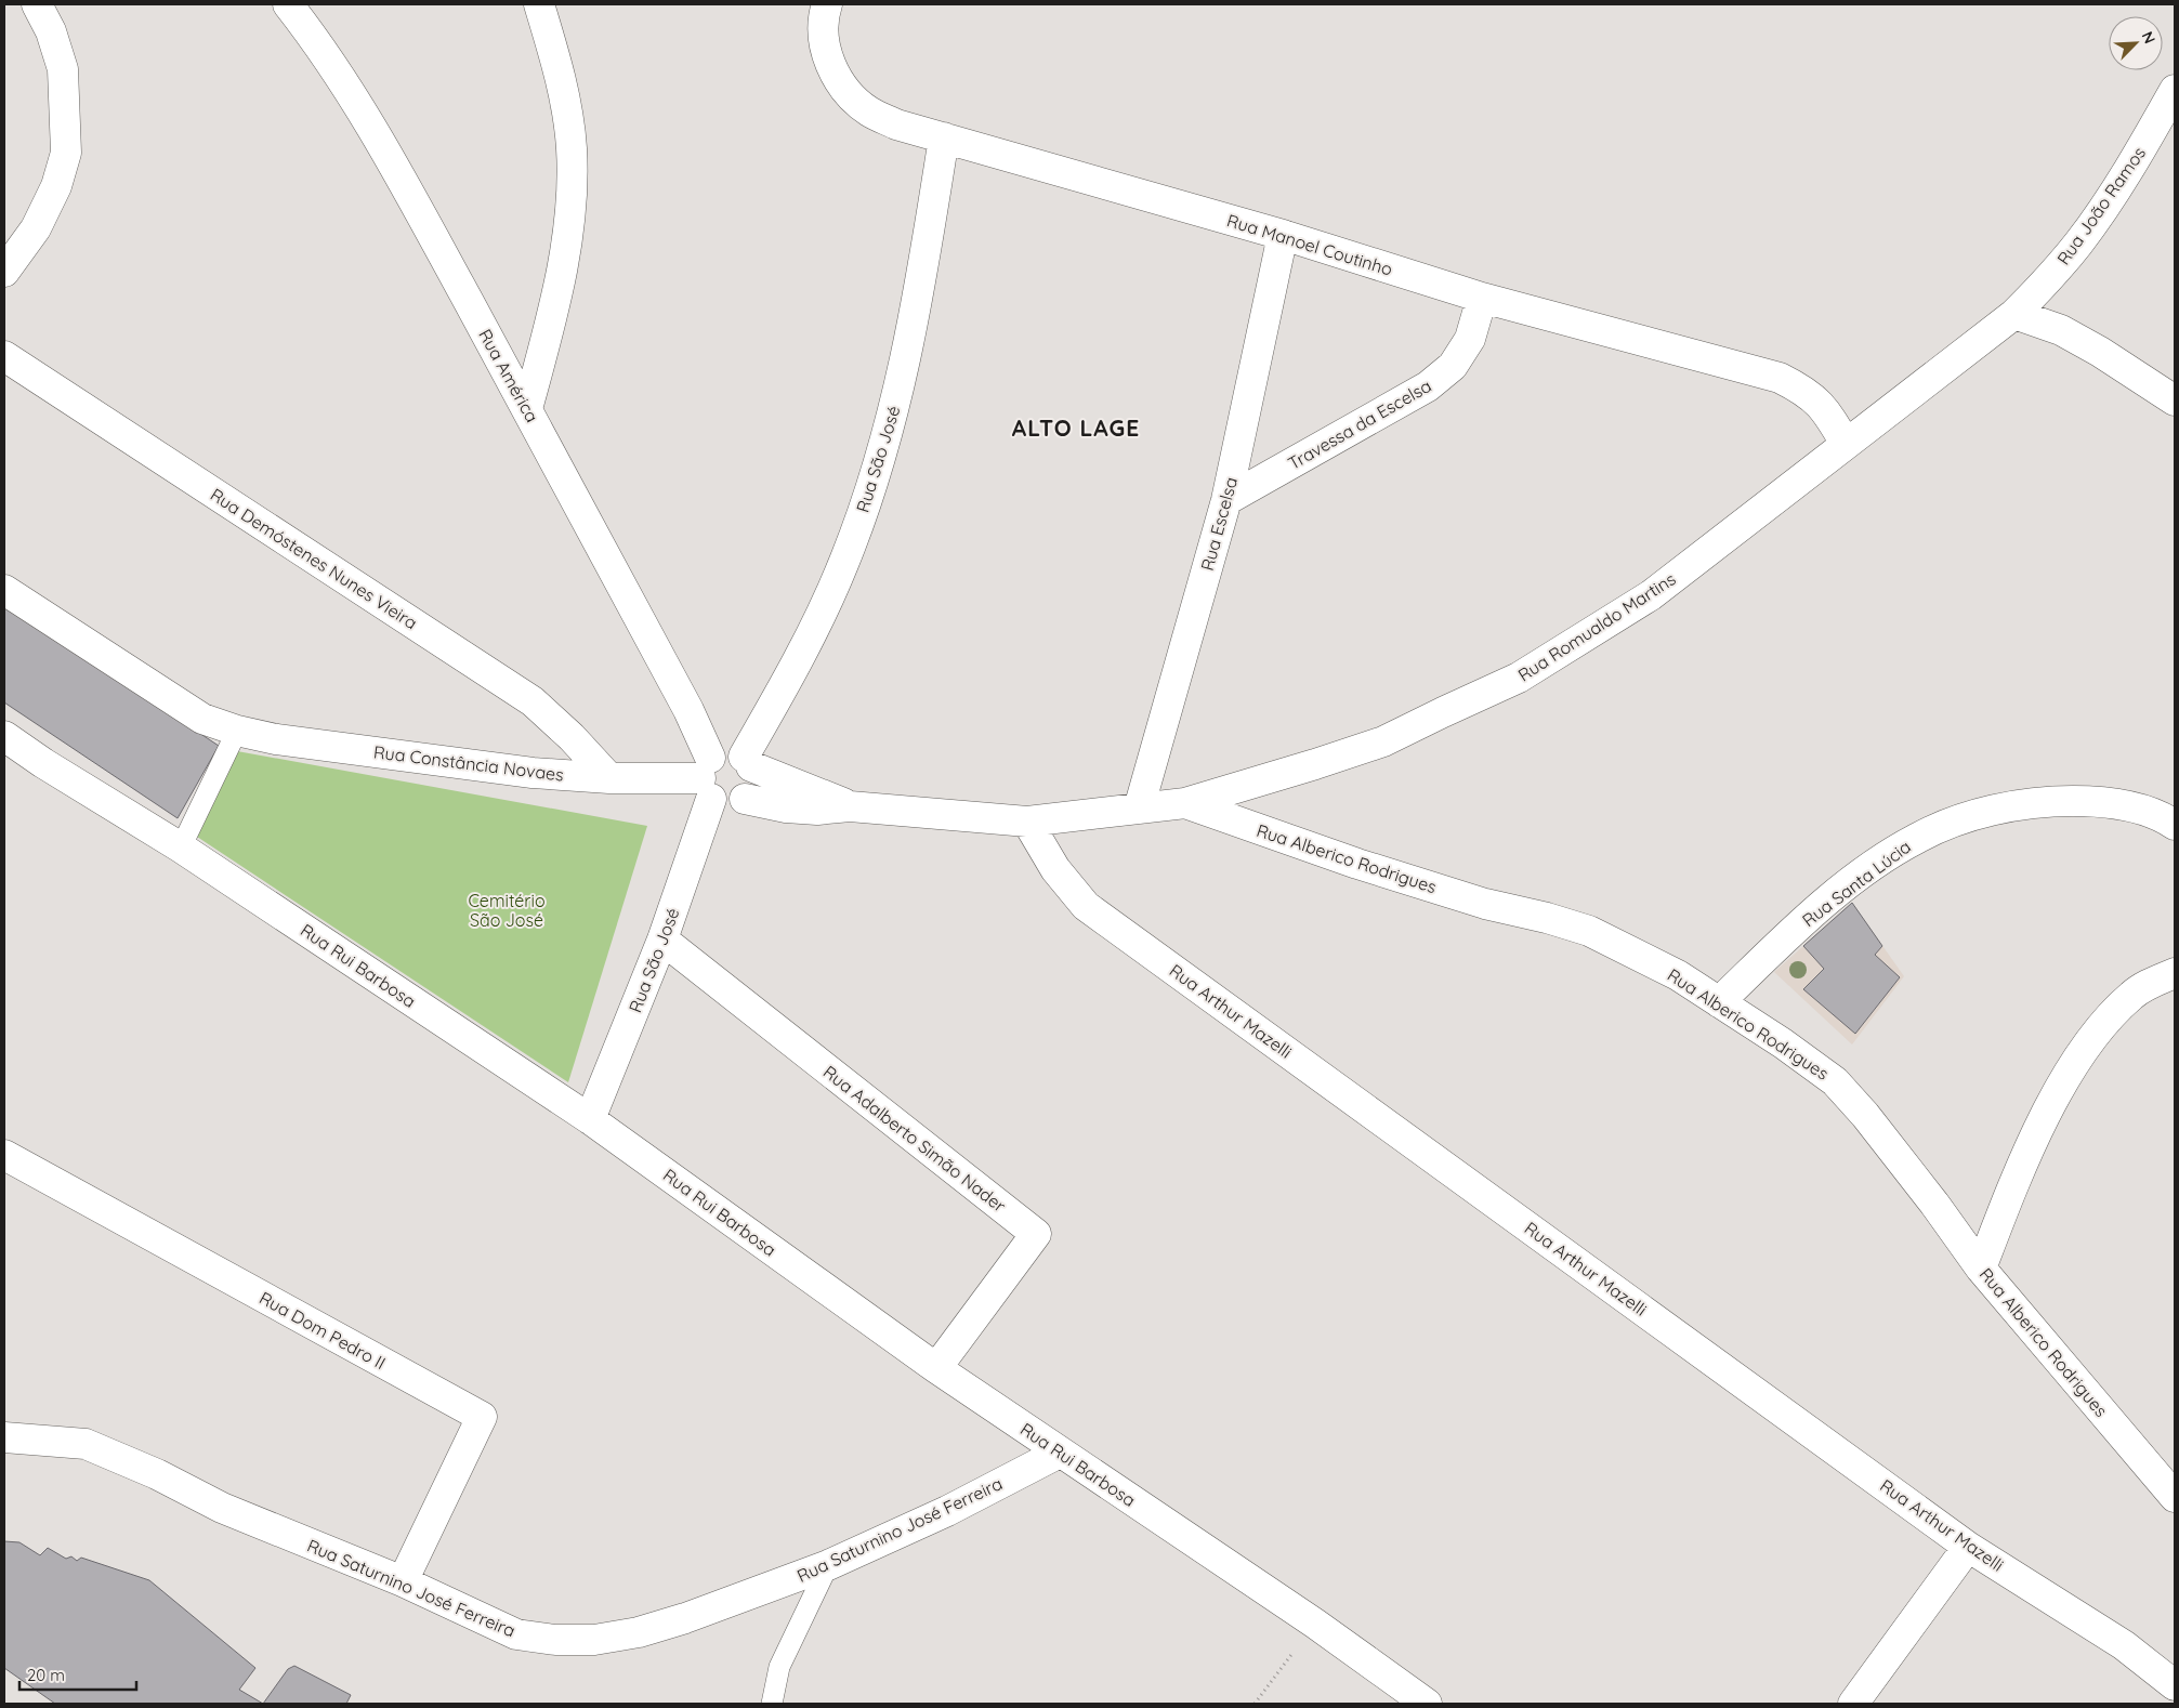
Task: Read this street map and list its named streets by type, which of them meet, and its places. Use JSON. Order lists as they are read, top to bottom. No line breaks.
{"streets":{"street":["Rua João Ramos","Rua Manoel Coutinho","Rua América","Travessa da Escelsa","Rua São José","Rua Escelsa","Rua Demóstenes Nunes Vieira","Rua Romualdo Martins","Rua Constância Novaes","Rua Alberico Rodrigues","Rua Santa Lúcia","Rua Rui Barbosa","Rua Arthur Mazelli","Rua Adalberto Simão Nader","Rua Dom Pedro II","Rua Saturnino José Ferreira"]},"crossings":[["Rua João Ramos","Rua Romualdo Martins"],["Rua Manoel Coutinho","Travessa da Escelsa"],["Rua Manoel Coutinho","Rua São José"],["Rua Manoel Coutinho","Rua Escelsa"],["Rua Manoel Coutinho","Rua Romualdo Martins"],["Rua América","Rua São José"],["Rua América","Rua Constância Novaes"],["Travessa da Escelsa","Rua Escelsa"],["Rua São José","Rua Constância Novaes"],["Rua São José","Rua Rui Barbosa"],["Rua São José","Rua Adalberto Simão Nader"],["Rua Escelsa","Rua Romualdo Martins"],["Rua Demóstenes Nunes Vieira","Rua Constância Novaes"],["Rua Romualdo Martins","Rua Alberico Rodrigues"],["Rua Romualdo Martins","Rua Arthur Mazelli"],["Rua Alberico Rodrigues","Rua Santa Lúcia"],["Rua Rui Barbosa","Rua Adalberto Simão Nader"],["Rua Rui Barbosa","Rua Saturnino José Ferreira"],["Rua Dom Pedro II","Rua Saturnino José Ferreira"]],"districts":["ALTO LAGE"],"parks":["Cemitério São José"],"scale_bar":"20 m","north":"top right"}
